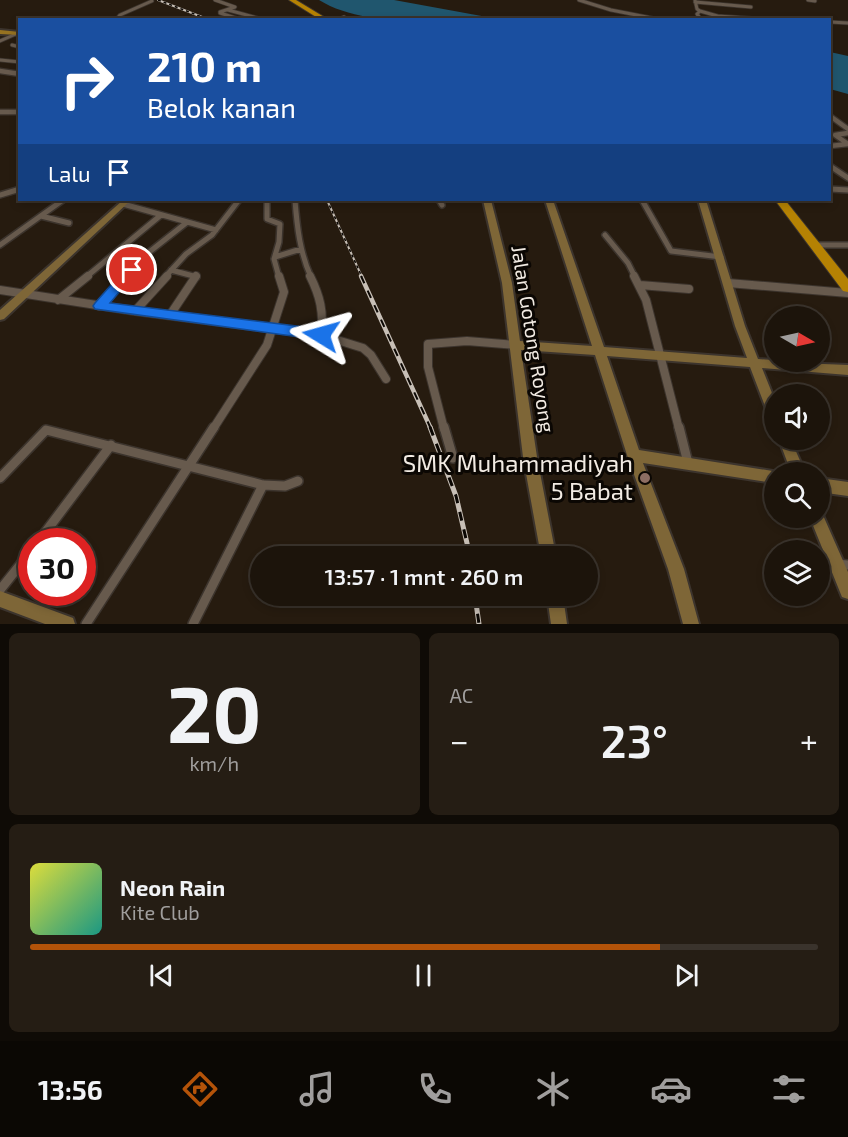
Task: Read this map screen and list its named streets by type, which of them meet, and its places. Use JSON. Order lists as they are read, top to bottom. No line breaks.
{"streets":{"street":["Jalan Gotong Royong"]},"places":["SMK Muhammadiyah 5 Babat"],"north":"right","page":{"turn":["210 m","Belok kanan"],"then":"Lalu","limit":"30","trip":"13:57 · 1 mnt · 260 m","tile":[["20","km/h"],"AC"],"heat":["−","23°","+"],"song":["Neon Rain","Kite Club"],"tabs":"13:56"}}
